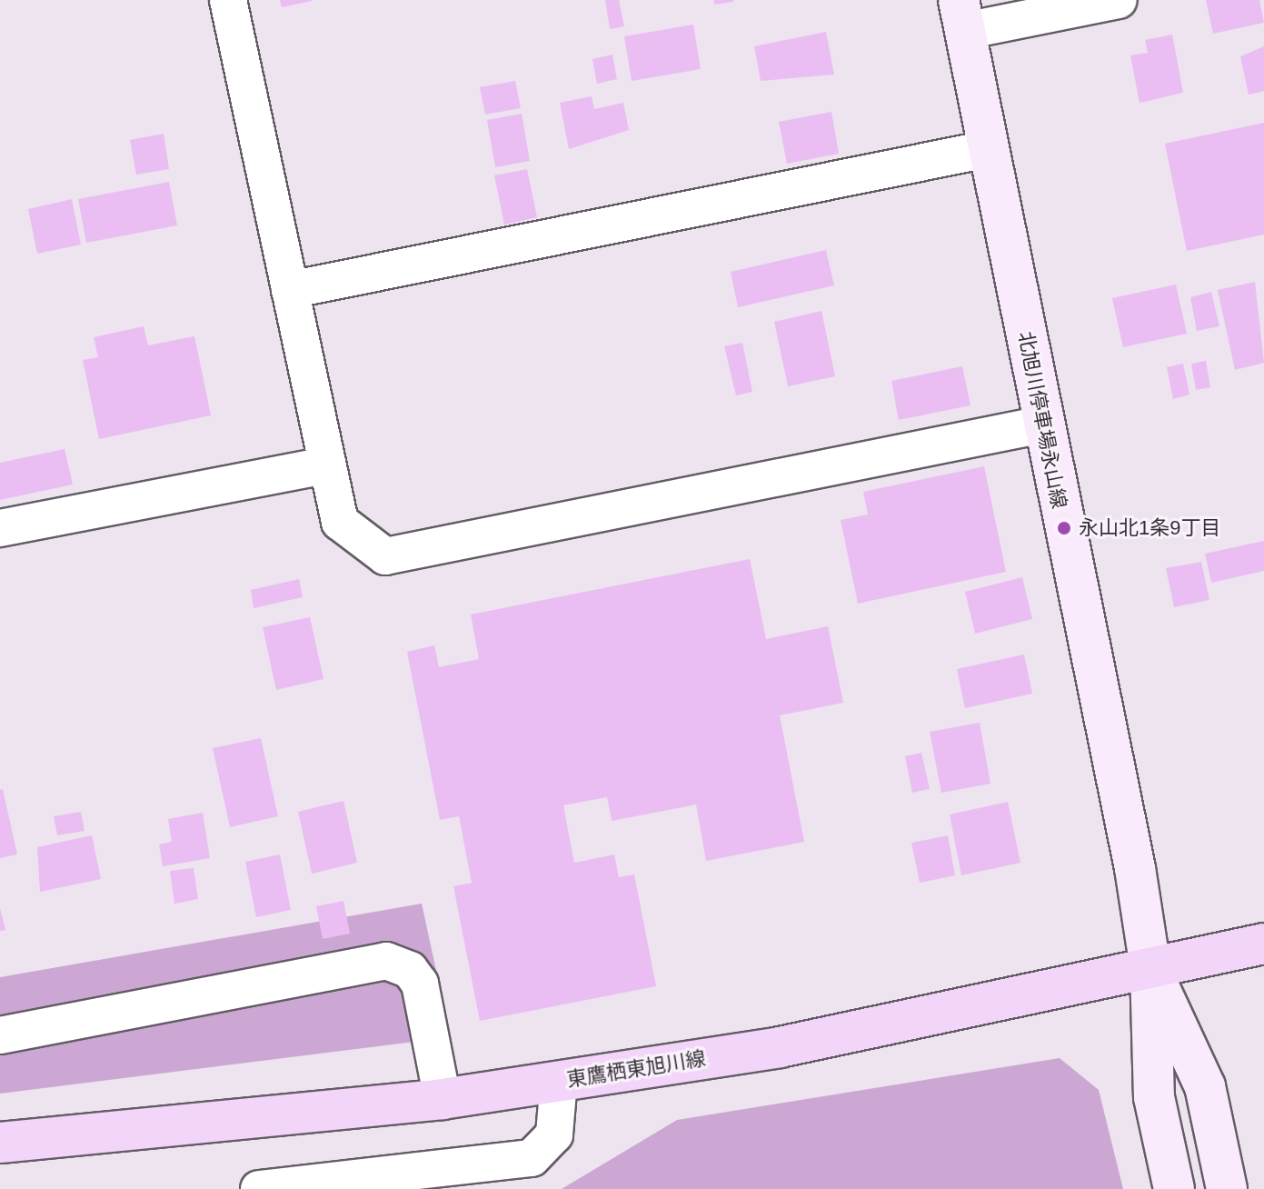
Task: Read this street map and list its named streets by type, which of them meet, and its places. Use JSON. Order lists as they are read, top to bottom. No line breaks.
{"streets":{"main road":["北旭川停車場永山線","東鷹栖東旭川線"]},"crossings":[["北旭川停車場永山線","東鷹栖東旭川線"]],"places":["永山北1条9丁目"]}
